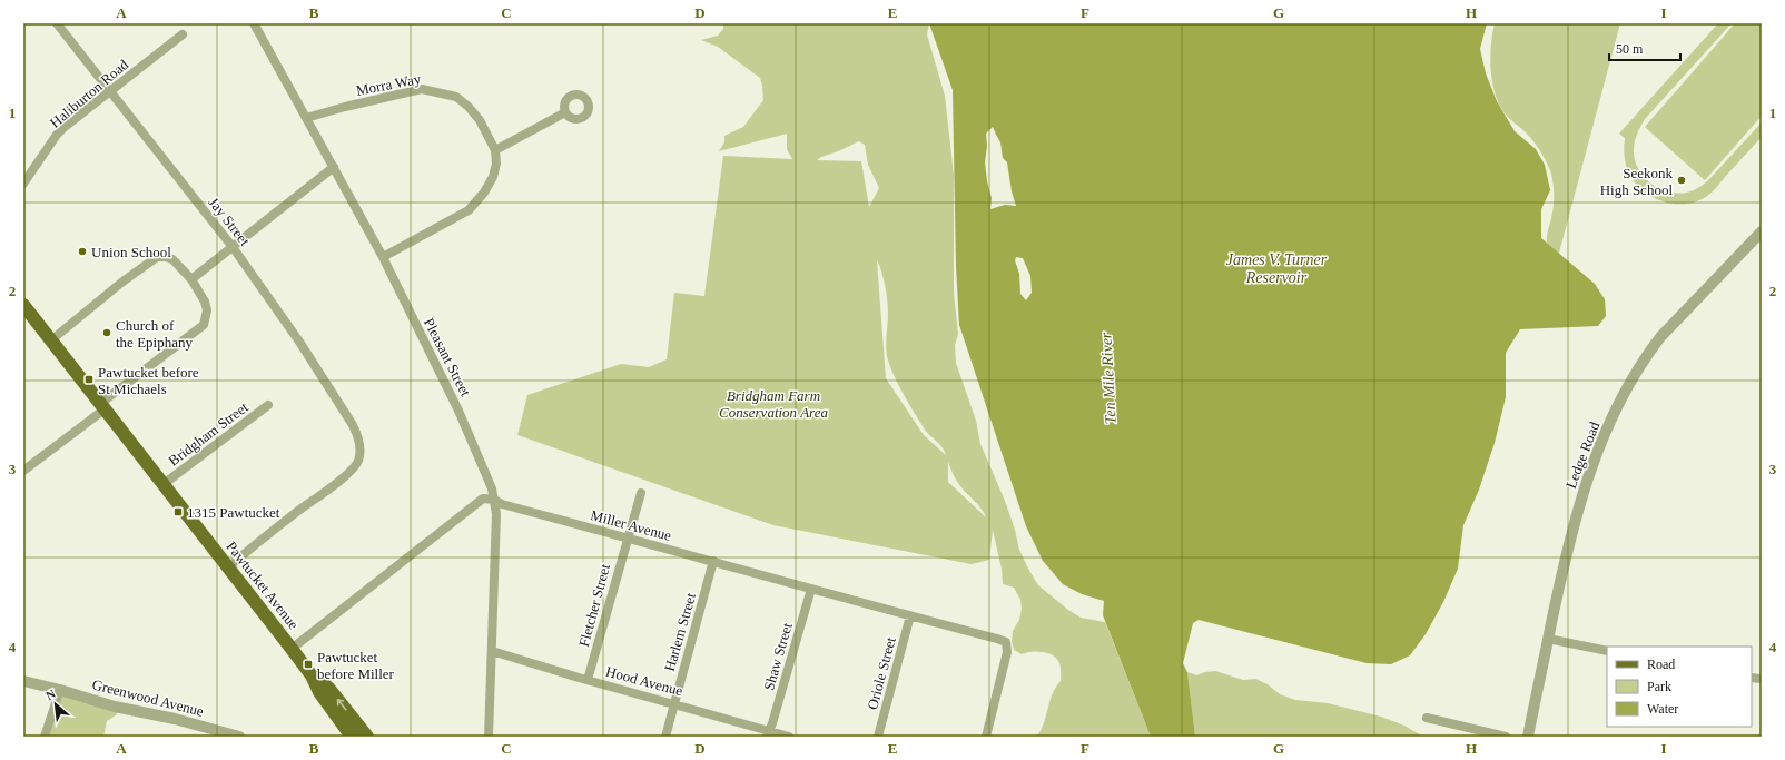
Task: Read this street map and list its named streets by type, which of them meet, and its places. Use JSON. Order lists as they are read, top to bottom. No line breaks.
{"streets":{"main road":["Pawtucket Avenue"],"street":["Morra Way","Haliburton Road","Jay Street","Pleasant Street","Bridgham Street","Ledge Road","Miller Avenue","Fletcher Street","Harlem Street","Shaw Street","Oriole Street","Hood Avenue","Greenwood Avenue"]},"crossings":[["Morra Way","Pleasant Street"],["Haliburton Road","Jay Street"],["Jay Street","Pawtucket Avenue"],["Pleasant Street","Miller Avenue"],["Pleasant Street","Hood Avenue"],["Bridgham Street","Pawtucket Avenue"],["Miller Avenue","Fletcher Street"],["Miller Avenue","Harlem Street"],["Miller Avenue","Shaw Street"],["Miller Avenue","Oriole Street"],["Fletcher Street","Hood Avenue"],["Harlem Street","Hood Avenue"],["Shaw Street","Hood Avenue"]],"water":["James V. Turner Reservoir","Ten Mile River"],"parks":["Bridgham Farm Conservation Area"],"places":{"other":["Seekonk High School","Union School","Church of the Epiphany"],"transit":["Pawtucket before St Michaels","1315 Pawtucket","Pawtucket before Miller"]},"legend":["Road","Park","Water"],"scale_bar":"50 m","north":"top left","grid":{"columns":["A","B","C","D","E","F","G","H","I"],"rows":["1","2","3","4"]}}
